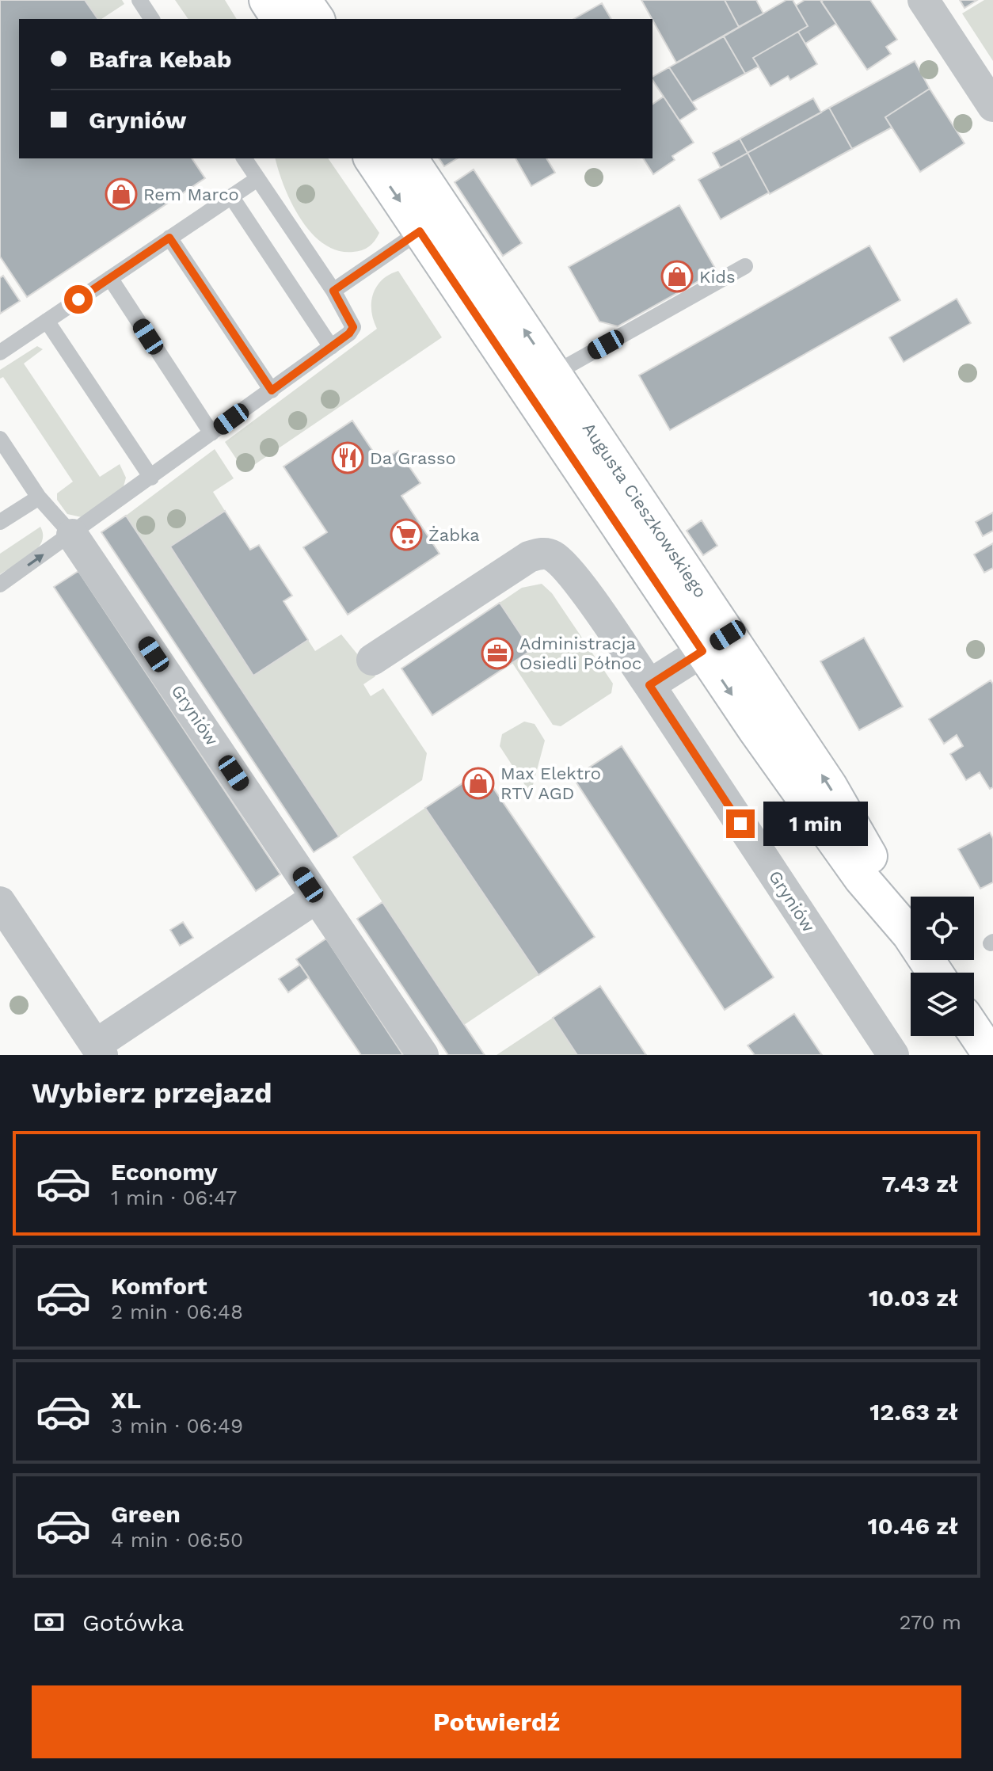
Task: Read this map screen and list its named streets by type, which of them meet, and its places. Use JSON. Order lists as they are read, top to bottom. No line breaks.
{"streets":{"street":["Augusta Cieszkowskiego","Gryniów"]},"places":{"shop":["Rem Marco","Kids","Max Elektro RTV AGD"],"restaurant":["Da Grasso"],"supermarket":["Żabka"],"office":["Administracja Osiedli Północ"]},"page":{"banner":["Bafra Kebab","Gryniów"],"bubble":"1 min","heading":"Wybierz przejazd","list":[{"name":"Economy","note":"1 min · 06:47","value":"7.43 zł"},{"name":"Komfort","note":"2 min · 06:48","value":"10.03 zł"},{"name":"XL","note":"3 min · 06:49","value":"12.63 zł"},{"name":"Green","note":"4 min · 06:50","value":"10.46 zł"}],"pay":["Gotówka","270 m"],"buttons":"Potwierdź"}}
